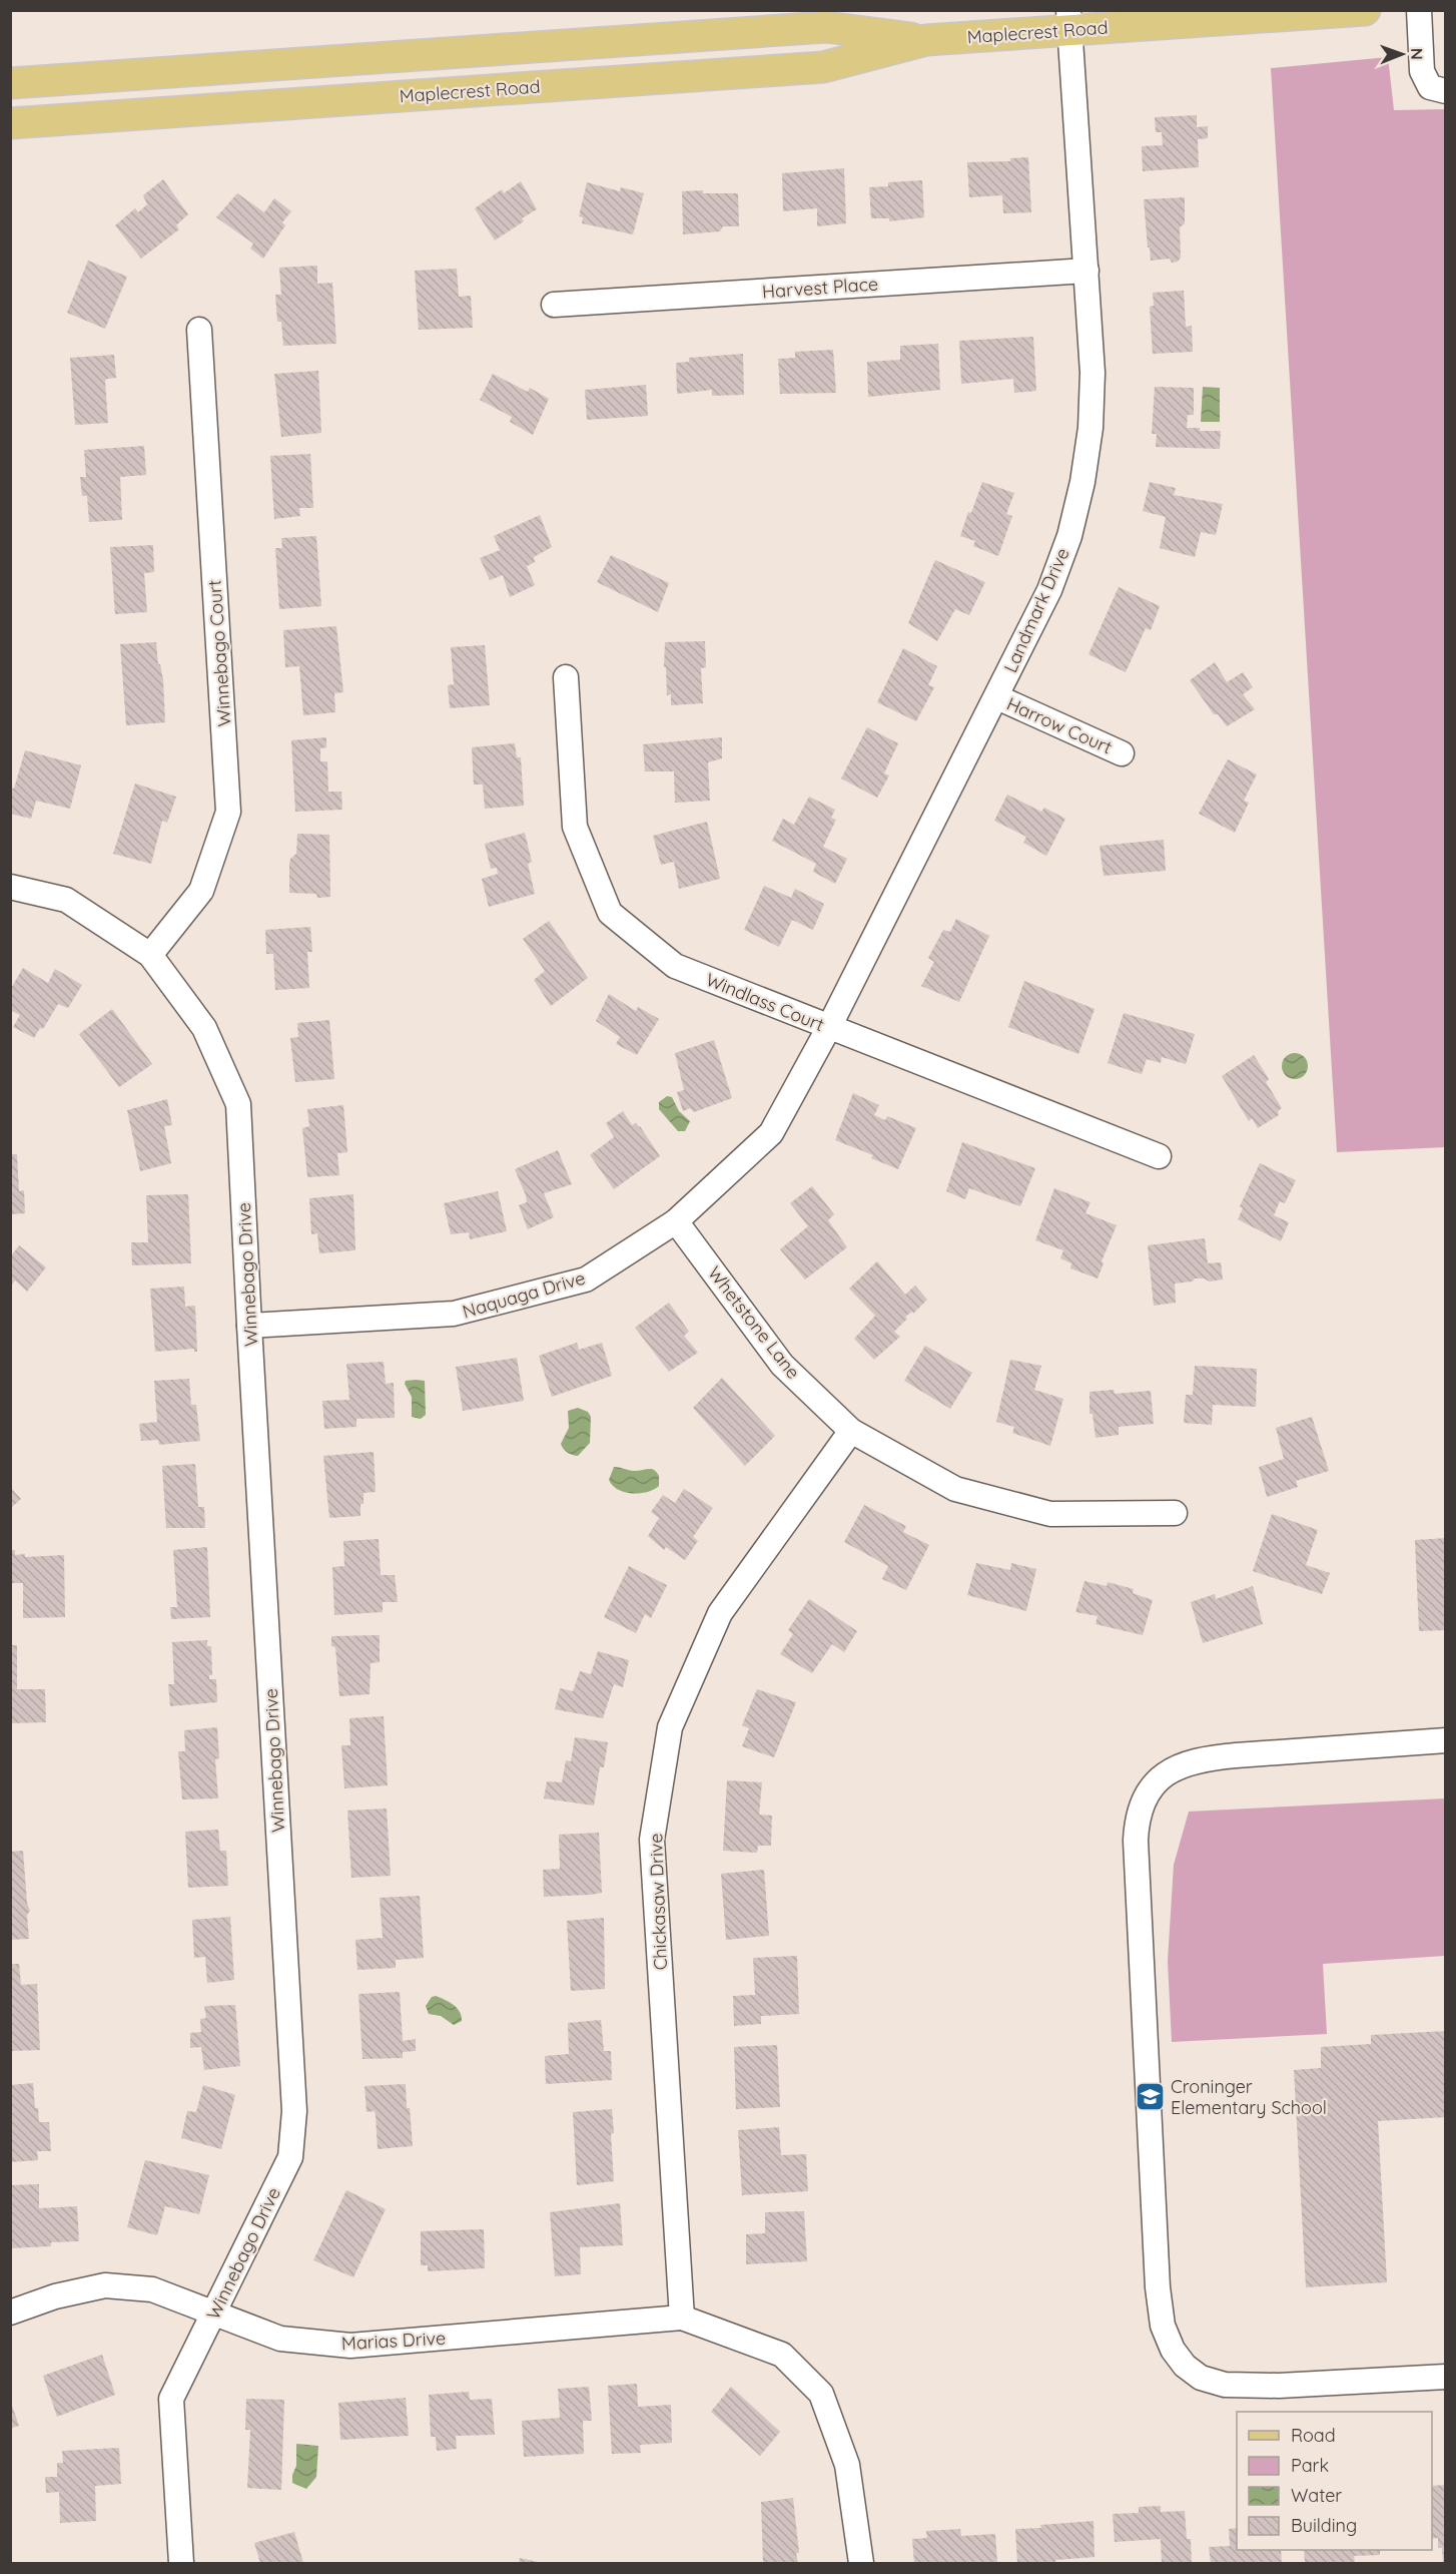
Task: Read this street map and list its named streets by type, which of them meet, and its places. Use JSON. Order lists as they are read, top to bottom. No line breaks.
{"streets":{"main road":["Maplecrest Road"],"street":["Harvest Place","Landmark Drive","Winnebago Court","Harrow Court","Windlass Court","Winnebago Drive","Naquaga Drive","Whetstone Lane","Chickasaw Drive","Marias Drive"]},"crossings":[["Maplecrest Road","Landmark Drive"],["Harvest Place","Landmark Drive"],["Landmark Drive","Harrow Court"],["Landmark Drive","Windlass Court"],["Landmark Drive","Naquaga Drive"],["Winnebago Court","Winnebago Drive"],["Windlass Court","Naquaga Drive"],["Winnebago Drive","Naquaga Drive"],["Winnebago Drive","Marias Drive"],["Naquaga Drive","Whetstone Lane"],["Whetstone Lane","Chickasaw Drive"],["Chickasaw Drive","Marias Drive"]],"places":{"school or university":["Croninger Elementary School"]},"legend":["Road","Park","Water","Building"],"north":"right"}
